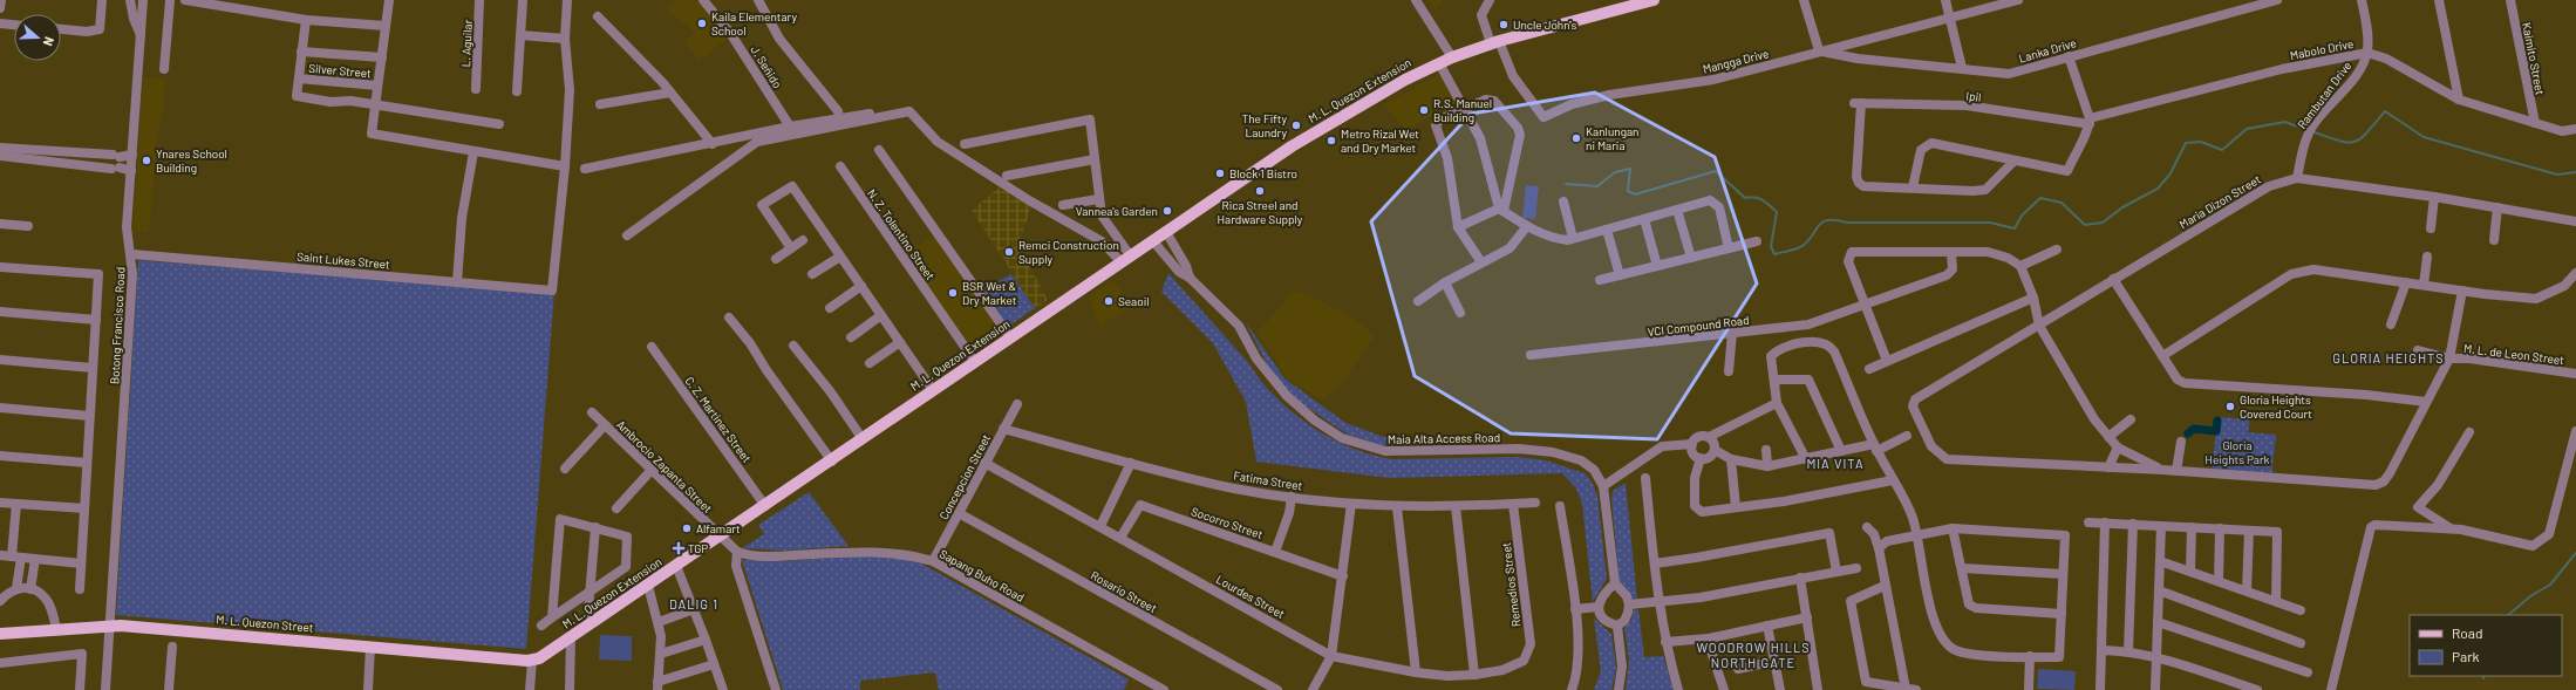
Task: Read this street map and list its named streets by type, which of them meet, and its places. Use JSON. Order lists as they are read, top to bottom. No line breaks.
{"streets":{"main road":["M. L. Quezon Extension","M. L. Quezon Street"],"street":["L. Aguilar","Mabolo Drive","Lanka Drive","Kaimito Street","Mangga Drive","J. Señido","Silver Street","Rambutan Drive","Ipil","Maria Dizon Street","N. Z. Tolentino Street","Saint Lukes Street","Botong Francisco Road","VCI Compound Road","M. L. de Leon Street","C. Z. Martinez Street","Maia Alta Access Road","Ambrocio Zapanta Street","Concepcion Street","Fatima Street","Socorro Street","Sapang Buho Road","Remedios Street","Rosario Street","Lourdes Street"]},"crossings":[["Mabolo Drive","Kaimito Street"],["Mabolo Drive","Rambutan Drive"],["Mabolo Drive","Ipil"],["Lanka Drive","Mangga Drive"],["Mangga Drive","M. L. Quezon Extension"],["M. L. Quezon Extension","N. Z. Tolentino Street"],["M. L. Quezon Extension","C. Z. Martinez Street"],["M. L. Quezon Extension","Maia Alta Access Road"],["M. L. Quezon Extension","Ambrocio Zapanta Street"],["M. L. Quezon Extension","M. L. Quezon Street"],["Rambutan Drive","Maria Dizon Street"],["Saint Lukes Street","Botong Francisco Road"],["Botong Francisco Road","M. L. Quezon Street"],["Concepcion Street","Fatima Street"],["Concepcion Street","Sapang Buho Road"],["Concepcion Street","Rosario Street"],["Concepcion Street","Lourdes Street"],["Fatima Street","Remedios Street"],["Socorro Street","Lourdes Street"],["Remedios Street","Lourdes Street"]],"districts":["GLORIA HEIGHTS","MIA VITA","DALIG 1","WOODROW HILLS NORTH GATE"],"parks":["Gloria Heights Park"],"places":{"other":["Kaila Elementary School","Uncle John's","R.S. Manuel Building","The Fifty Laundry","Kanlungan ni Maria","Metro Rizal Wet and Dry Market","Ynares School Building","Block 1 Bistro","Rica Streel and Hardware Supply","Vannea's Garden","Remci Construction Supply","BSR Wet & Dry Market","Seaoil","Gloria Heights Covered Court","Alfamart"],"health":["TGP"]},"legend":["Road","Park"],"north":"right"}
